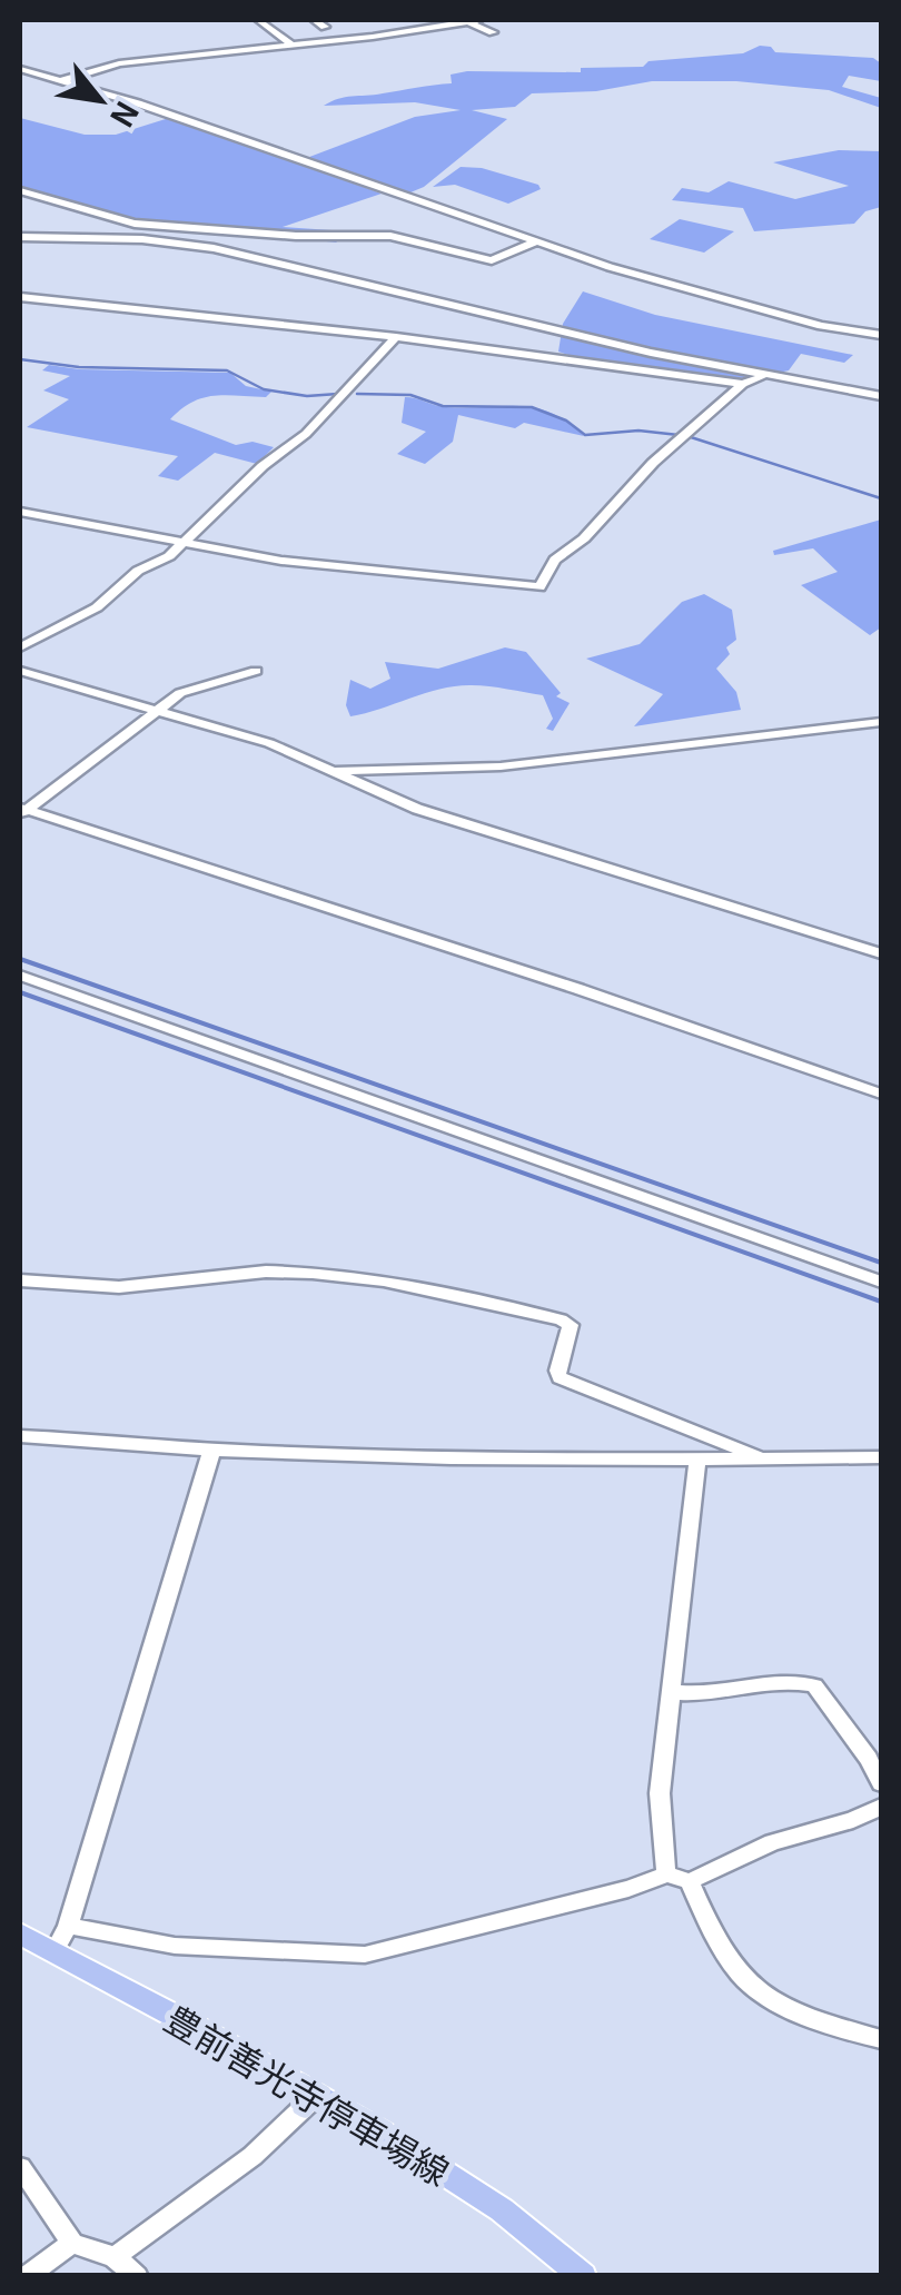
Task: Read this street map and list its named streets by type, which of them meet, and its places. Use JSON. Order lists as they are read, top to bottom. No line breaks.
{"streets":{"main road":["豊前善光寺停車場線"]},"north":"bottom right"}
